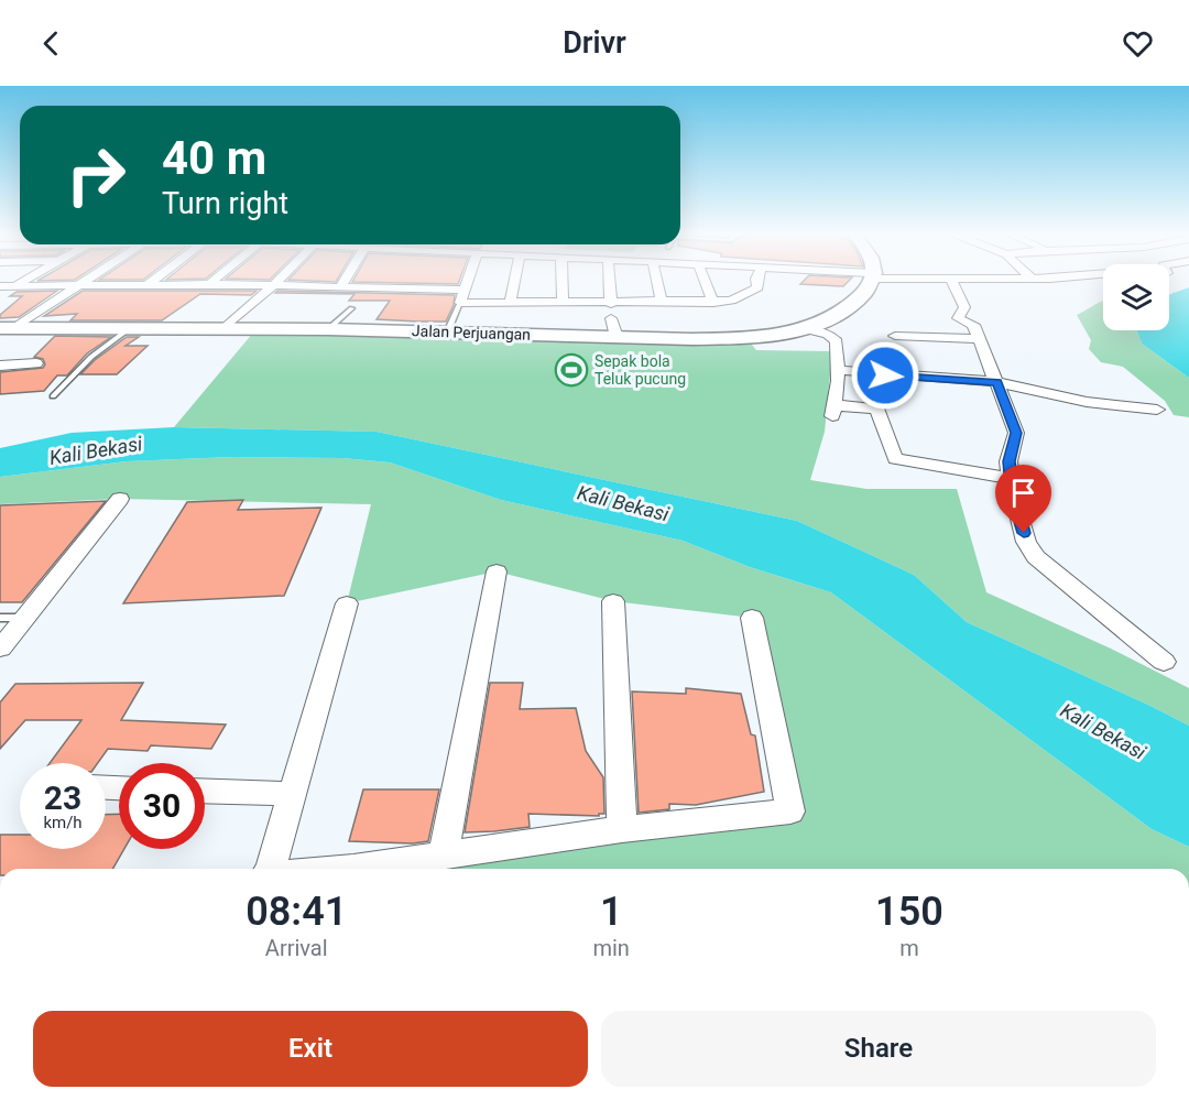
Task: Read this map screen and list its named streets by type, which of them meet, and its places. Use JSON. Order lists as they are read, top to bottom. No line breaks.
{"streets":{"main road":["Jalan Perjuangan"]},"water":["Kali Bekasi"],"places":{"sports":["Sepak bola Teluk pucung"]},"page":{"header":"Drivr","turn":["40 m","Turn right"],"speed":"23 km/h","limit":"30","eta":["08:41","Arrival","1","min","150","m"],"buttons":["Exit","Share"]}}
